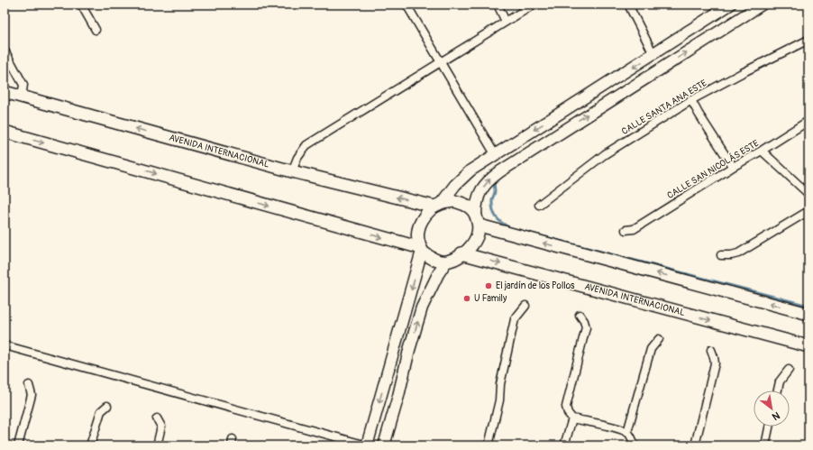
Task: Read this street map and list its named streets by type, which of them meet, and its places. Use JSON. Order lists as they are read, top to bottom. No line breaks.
{"streets":{"main road":["AVENIDA INTERNACIONAL"],"street":["CALLE SANTA ANA ESTE","CALLE SAN NICOLÁS ESTE"]},"places":["El jardín de los Pollos","U Family"],"north":"bottom right"}
